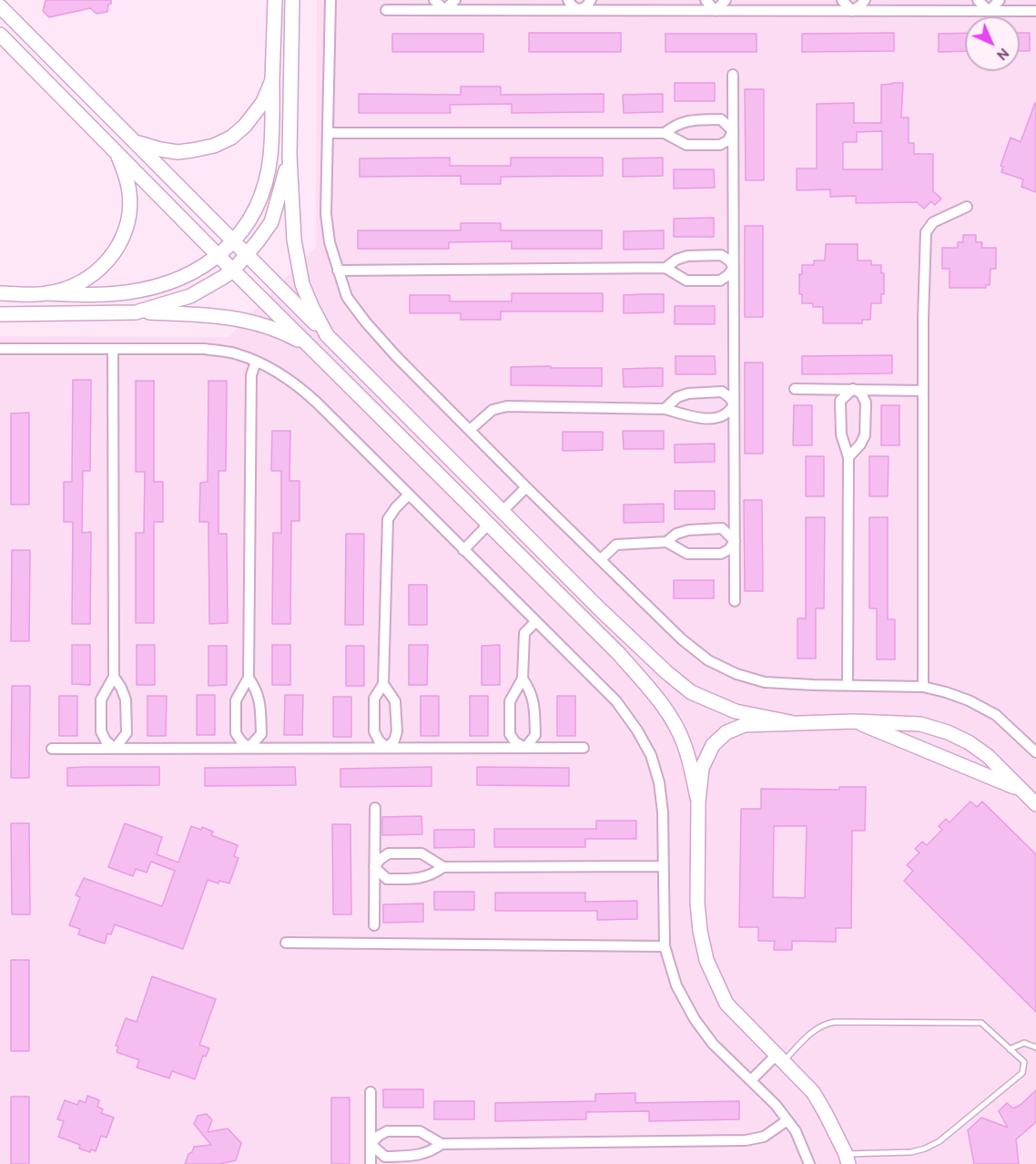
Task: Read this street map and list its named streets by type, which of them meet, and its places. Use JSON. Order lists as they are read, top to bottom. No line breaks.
{"north":"bottom right"}
